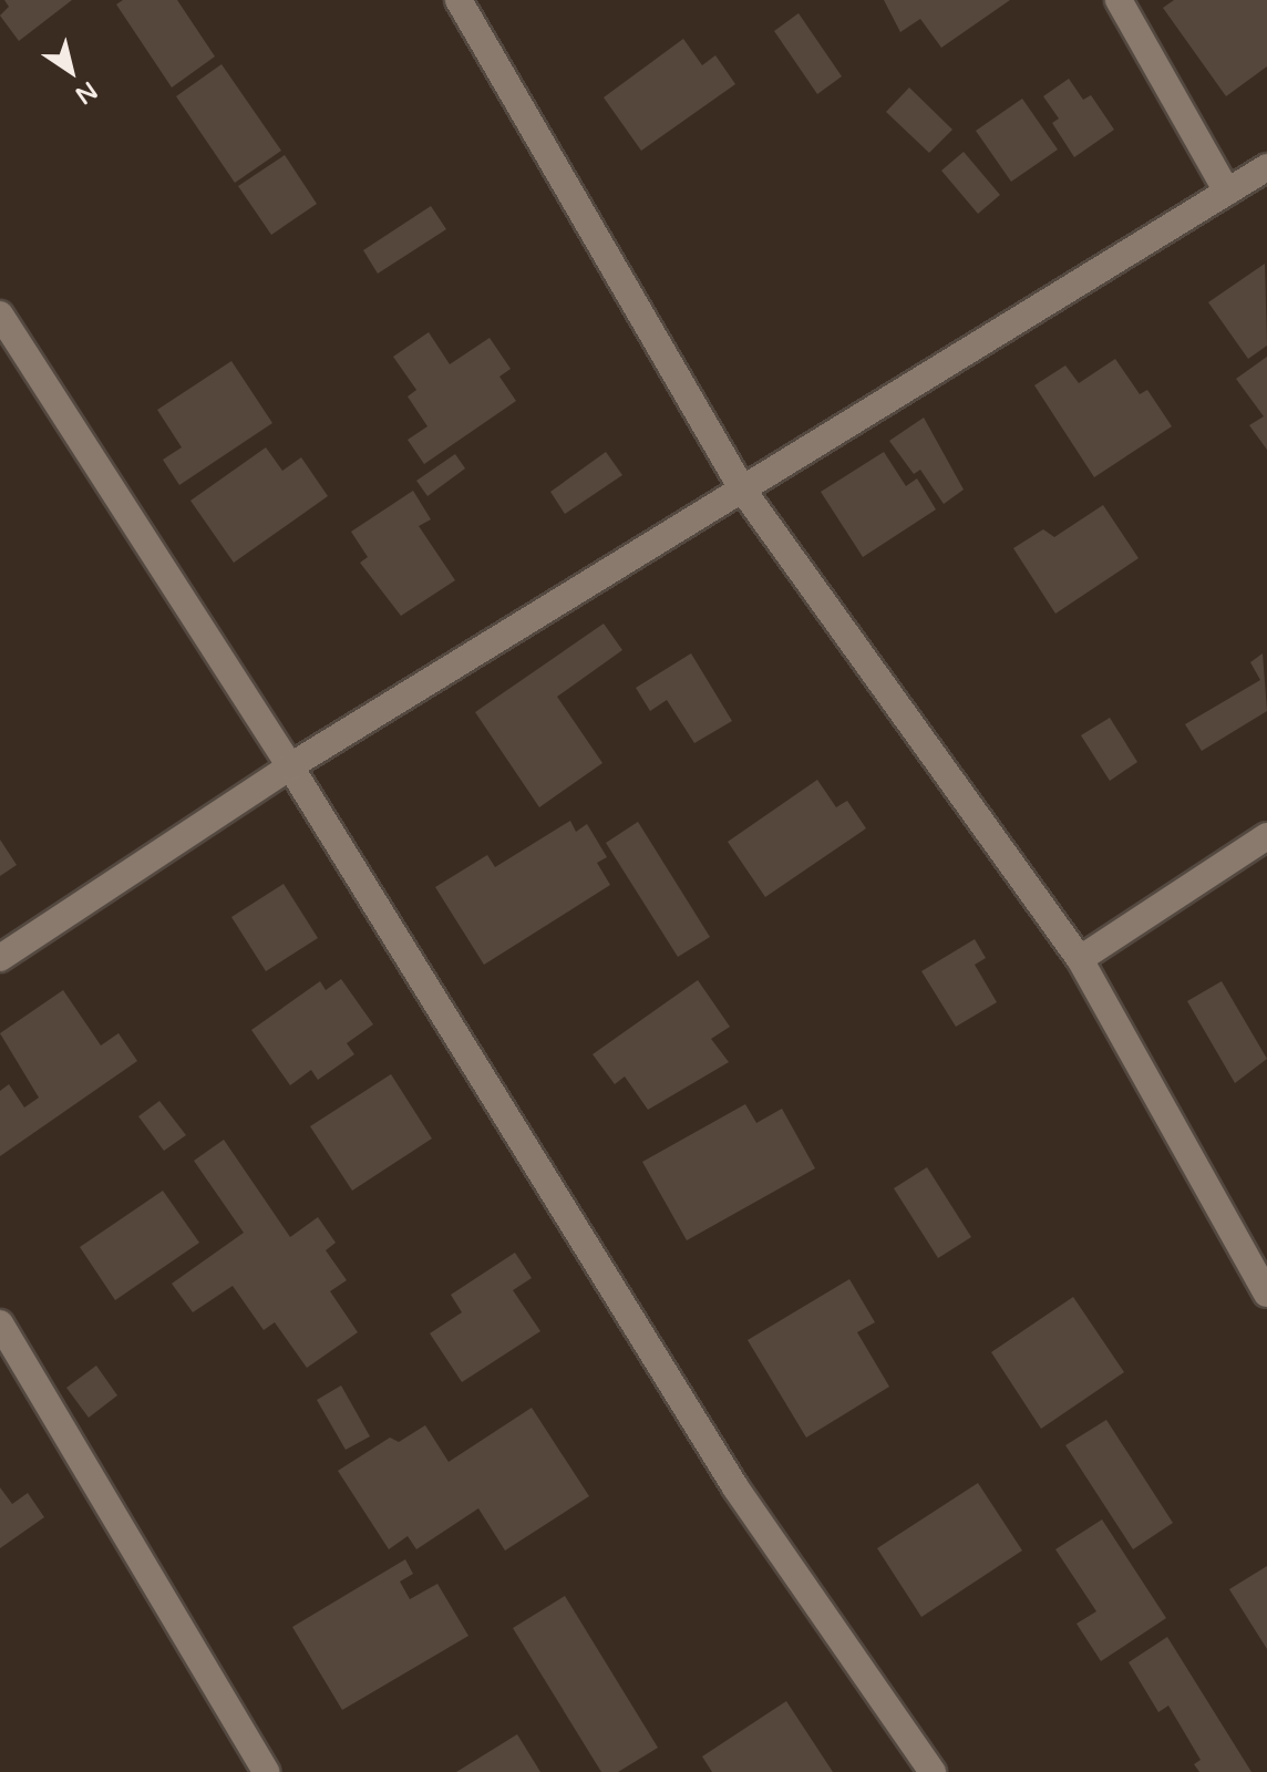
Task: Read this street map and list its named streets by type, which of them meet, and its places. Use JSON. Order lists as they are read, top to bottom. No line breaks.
{"north":"bottom right"}
